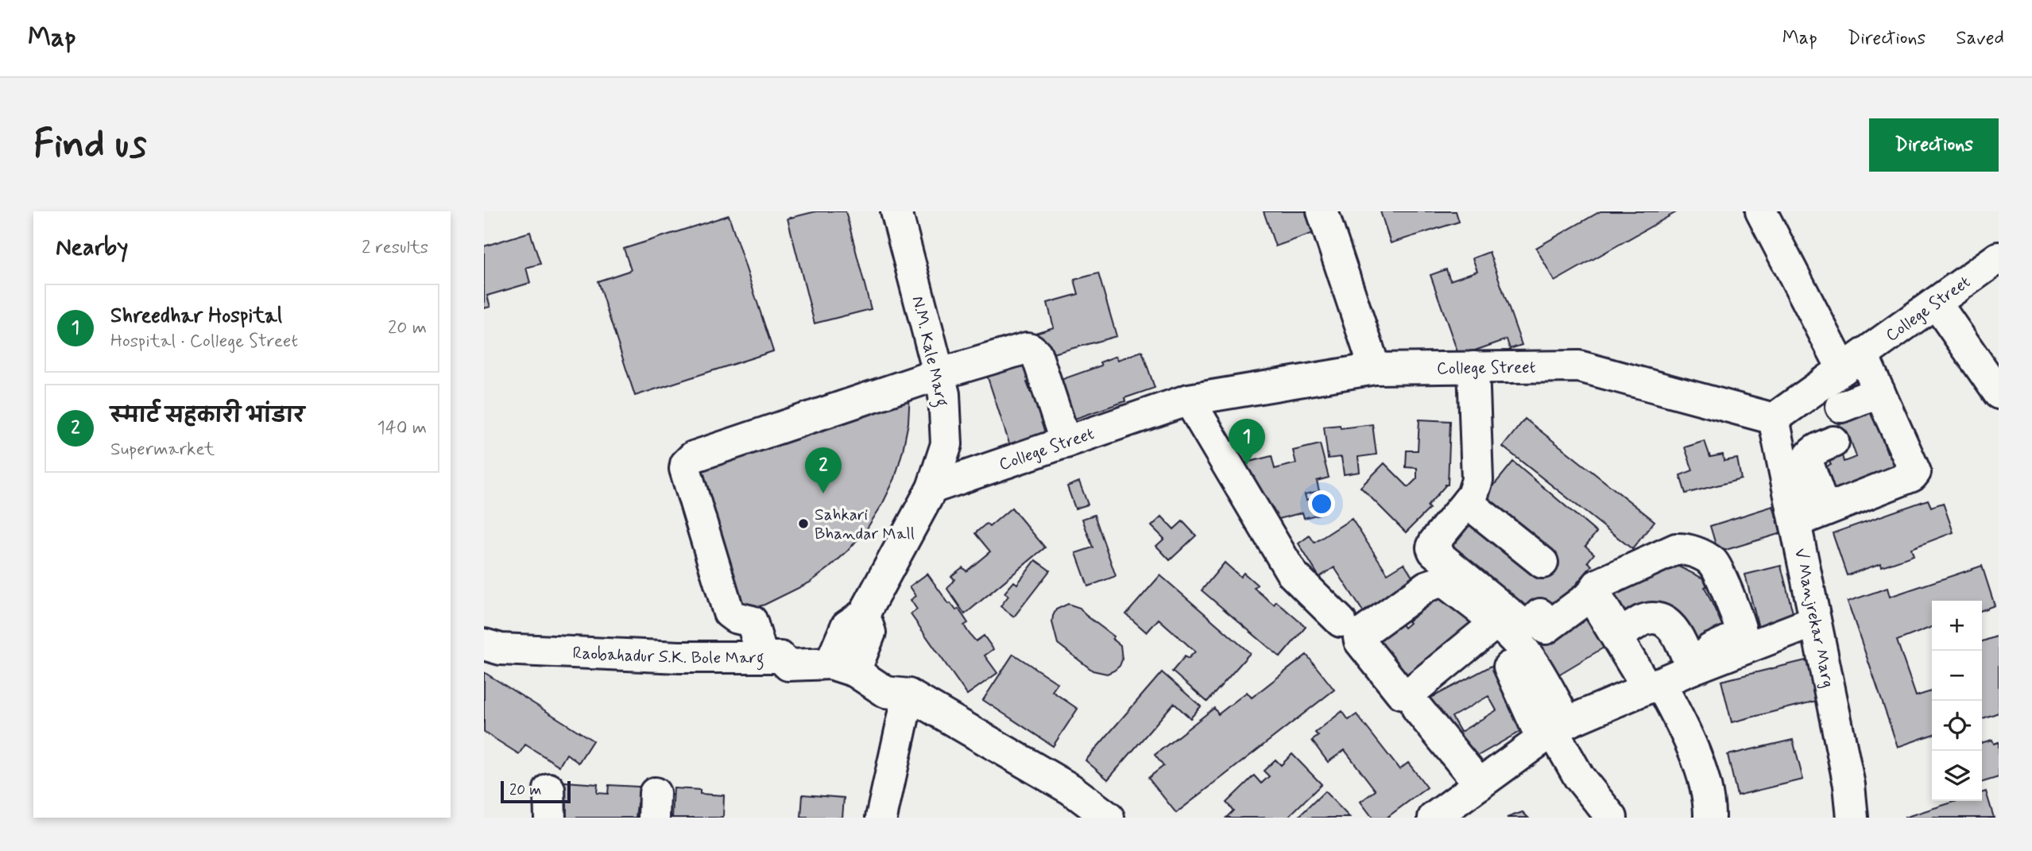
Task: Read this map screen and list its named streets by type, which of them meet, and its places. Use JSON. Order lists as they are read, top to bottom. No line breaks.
{"streets":{"street":["College Street","N.M. Kale Marg","V Manjrekar Marg","Raobahadur S.K. Bole Marg"]},"crossings":[["College Street","N.M. Kale Marg"],["College Street","V Manjrekar Marg"]],"places":["Sahkari Bhandar Mall"],"scale_bar":"20 m","page":{"header":"Map","nav":["Map","Directions","Saved"],"buttons":"Directions","title":"Find us","heading":["Nearby","2 results"],"list":[{"mark":"1","name":"Shreedhar Hospital","note":"Hospital · College Street","value":"20 m"},{"mark":"2","name":"स्मार्ट सहकारी भांडार","note":"Supermarket","value":"140 m"}],"pins":["1","2"],"map_buttons":["+","−"],"scale":"20 m"}}
